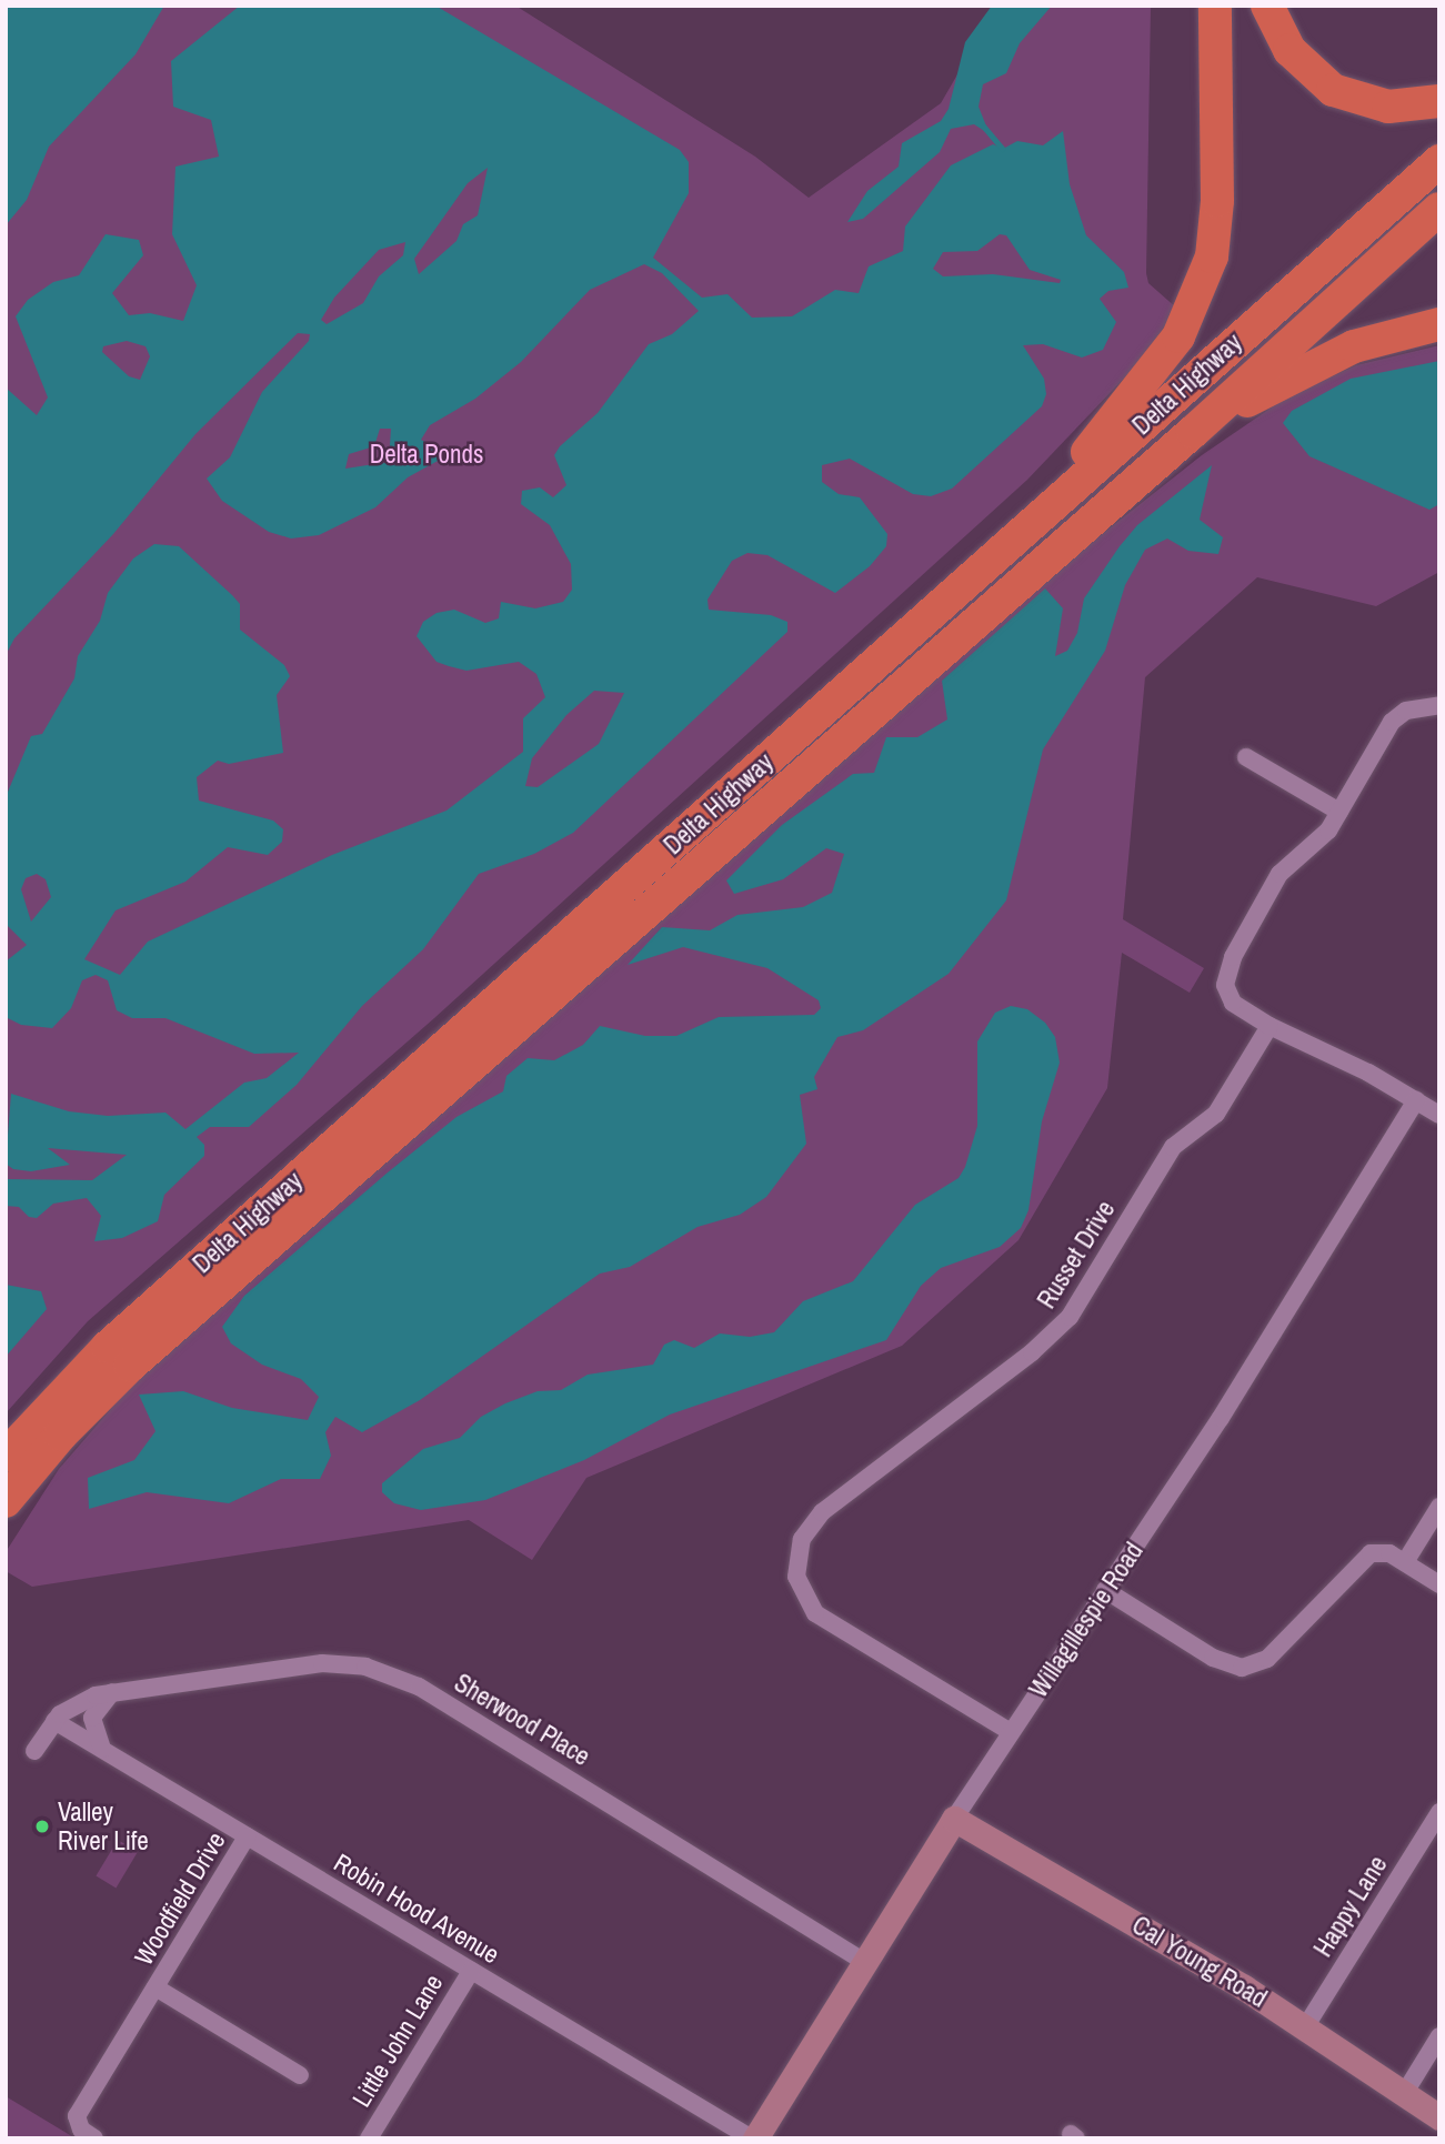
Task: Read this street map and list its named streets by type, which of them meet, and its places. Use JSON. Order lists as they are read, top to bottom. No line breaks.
{"streets":{"highway":["Delta Highway"],"main road":["Willagillespie Road","Cal Young Road"],"street":["Russet Drive","Sherwood Place","Woodfield Drive","Happy Lane","Robin Hood Avenue","Little John Lane"]},"crossings":[["Russet Drive","Willagillespie Road"],["Willagillespie Road","Sherwood Place"],["Willagillespie Road","Robin Hood Avenue"],["Willagillespie Road","Cal Young Road"],["Sherwood Place","Robin Hood Avenue"],["Woodfield Drive","Robin Hood Avenue"],["Happy Lane","Cal Young Road"],["Robin Hood Avenue","Little John Lane"]],"parks":["Delta Ponds"],"places":["Valley River Life"]}
